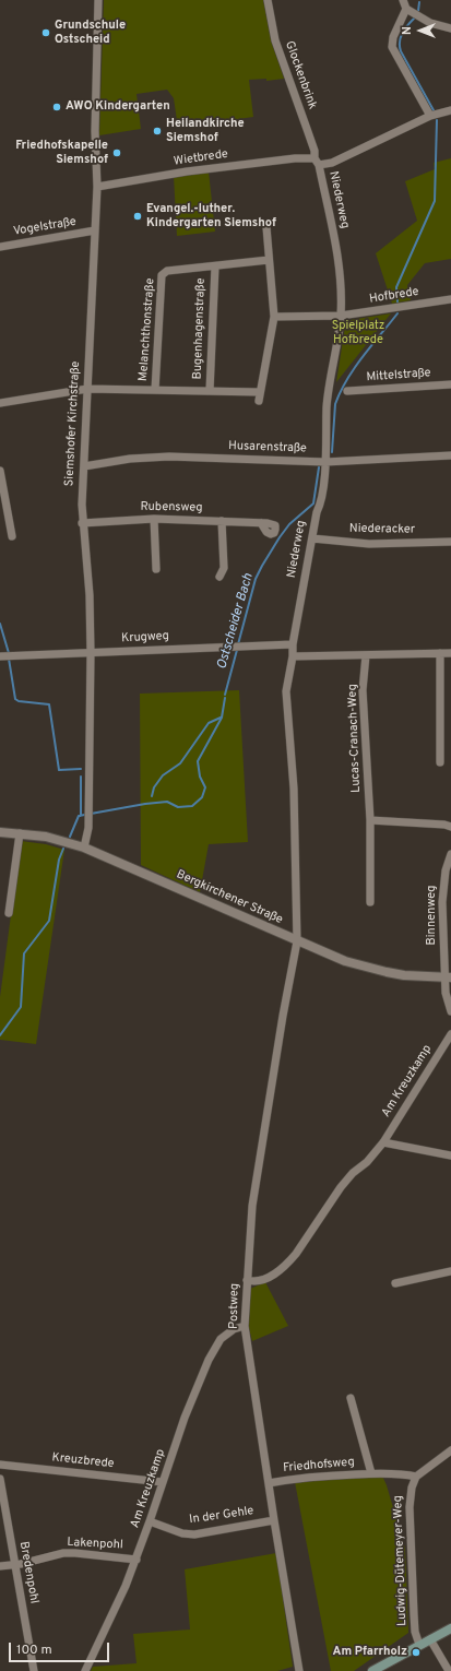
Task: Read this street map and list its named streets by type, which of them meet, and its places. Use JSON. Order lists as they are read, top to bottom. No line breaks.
{"streets":{"street":["Glockenbrink","Wietbrede","Niederweg","Vogelstraße","Hofbrede","Bugenhagenstraße","Melanchthonstraße","Mittelstraße","Siemshofer Kirchstraße","Husarenstraße","Rubensweg","Niederacker","Krugweg","Lucas-Cranach-Weg","Bergkirchener Straße","Binnenweg","Am Kreuzkamp","Postweg","Kreuzbrede","Friedhofsweg","In der Gehle","Lakenpohl","Ludwig-Dütemeyer-Weg","Bredenpohl"]},"crossings":[["Glockenbrink","Wietbrede"],["Glockenbrink","Niederweg"],["Wietbrede","Niederweg"],["Wietbrede","Siemshofer Kirchstraße"],["Niederweg","Hofbrede"],["Niederweg","Husarenstraße"],["Niederweg","Niederacker"],["Niederweg","Krugweg"],["Niederweg","Bergkirchener Straße"],["Niederweg","Postweg"],["Vogelstraße","Siemshofer Kirchstraße"],["Bugenhagenstraße","Melanchthonstraße"],["Siemshofer Kirchstraße","Husarenstraße"],["Siemshofer Kirchstraße","Rubensweg"],["Siemshofer Kirchstraße","Krugweg"],["Siemshofer Kirchstraße","Bergkirchener Straße"],["Bergkirchener Straße","Binnenweg"],["Bergkirchener Straße","Postweg"],["Am Kreuzkamp","Postweg"],["Am Kreuzkamp","Kreuzbrede"],["Am Kreuzkamp","In der Gehle"],["Am Kreuzkamp","Lakenpohl"],["Postweg","Friedhofsweg"],["Postweg","In der Gehle"],["Friedhofsweg","Ludwig-Dütemeyer-Weg"],["Lakenpohl","Bredenpohl"]],"water":["Ostscheider Bach"],"parks":["Spielplatz Hofbrede"],"places":["Grundschule Ostscheid","AWO Kindergarten","Heilandkirche Siemshof","Friedhofskapelle Siemshof","Evangel.-luther. Kindergarten Siemshof","Am Pfarrholz"],"scale_bar":"100 m","north":"left"}
